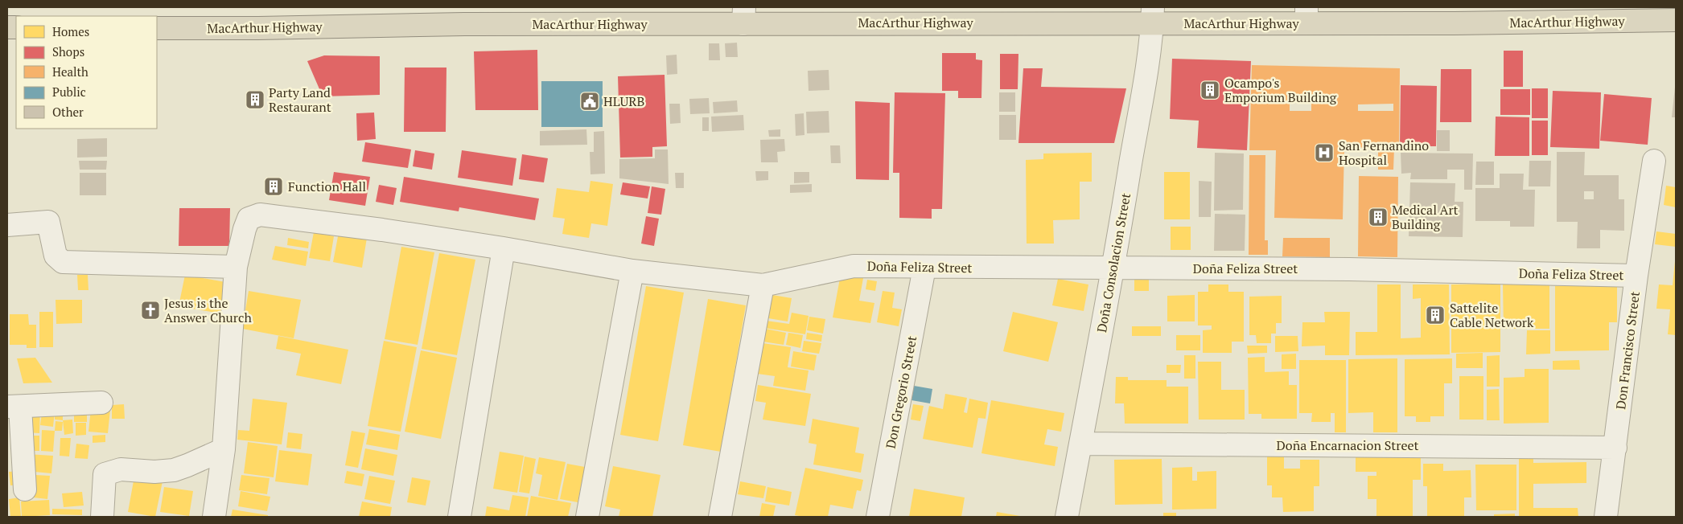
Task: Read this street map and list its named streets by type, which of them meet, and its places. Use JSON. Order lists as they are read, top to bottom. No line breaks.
{"streets":{"highway":["MacArthur Highway"],"street":["Doña Consolacion Street","Doña Feliza Street","Don Francisco Street","Don Gregorio Street","Doña Encarnacion Street"]},"crossings":[["MacArthur Highway","Doña Consolacion Street"],["Doña Consolacion Street","Doña Feliza Street"],["Doña Consolacion Street","Doña Encarnacion Street"],["Doña Feliza Street","Don Francisco Street"],["Doña Feliza Street","Don Gregorio Street"],["Don Francisco Street","Doña Encarnacion Street"]],"places":{"building":["Ocampo's Emporium Building","Party Land Restaurant","Function Hall","Medical Art Building","Sattelite Cable Network"],"public building":["HLURB"],"hospital":["San Fernandino Hospital"],"church":["Jesus is the Answer Church"]},"legend":["Homes","Shops","Health","Public","Other"]}
